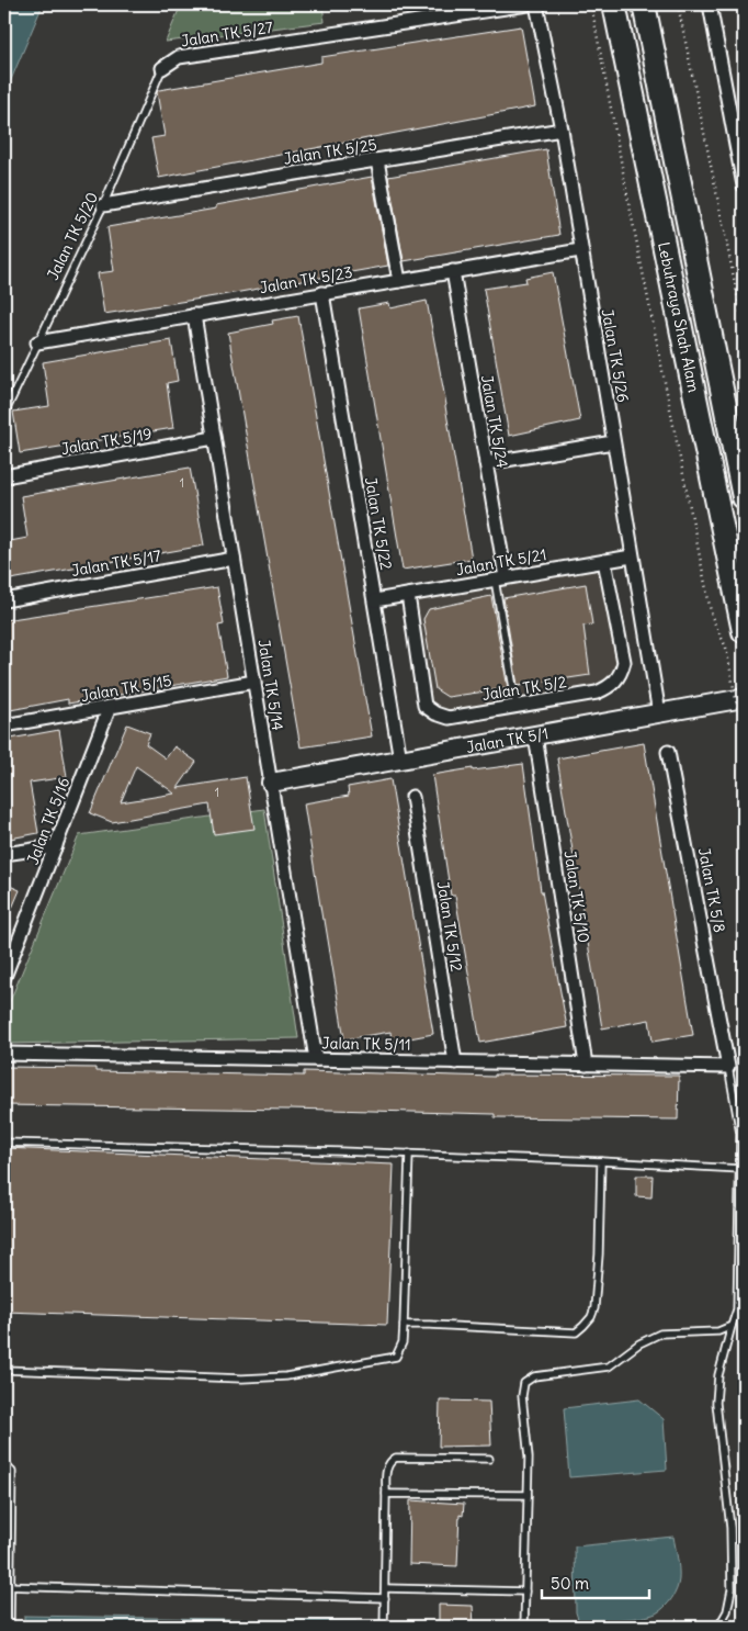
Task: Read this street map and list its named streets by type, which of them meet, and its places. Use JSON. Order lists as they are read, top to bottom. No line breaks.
{"streets":{"highway":["Lebuhraya Shah Alam"],"street":["Jalan TK 5/27","Jalan TK 5/25","Jalan TK 5/23","Jalan TK 5/26","Jalan TK 5/24","Jalan TK 5/19","Jalan TK 5/22","Jalan TK 5/21","Jalan TK 5/17","Jalan TK 5/14","Jalan TK 5/15","Jalan TK 5/2","Jalan TK 5/1","Jalan TK 5/16","Jalan TK 5/8","Jalan TK 5/10","Jalan TK 5/12","Jalan TK 5/11"],"lane":["Jalan TK 5/20"]},"crossings":[["Jalan TK 5/27","Jalan TK 5/20"],["Jalan TK 5/25","Jalan TK 5/20"],["Jalan TK 5/25","Jalan TK 5/26"],["Jalan TK 5/20","Jalan TK 5/23"],["Jalan TK 5/23","Jalan TK 5/26"],["Jalan TK 5/23","Jalan TK 5/24"],["Jalan TK 5/23","Jalan TK 5/22"],["Jalan TK 5/23","Jalan TK 5/14"],["Jalan TK 5/26","Jalan TK 5/21"],["Jalan TK 5/26","Jalan TK 5/1"],["Jalan TK 5/24","Jalan TK 5/21"],["Jalan TK 5/19","Jalan TK 5/14"],["Jalan TK 5/22","Jalan TK 5/21"],["Jalan TK 5/22","Jalan TK 5/1"],["Jalan TK 5/21","Jalan TK 5/2"],["Jalan TK 5/17","Jalan TK 5/14"],["Jalan TK 5/14","Jalan TK 5/15"],["Jalan TK 5/14","Jalan TK 5/1"],["Jalan TK 5/14","Jalan TK 5/11"],["Jalan TK 5/15","Jalan TK 5/16"],["Jalan TK 5/1","Jalan TK 5/10"],["Jalan TK 5/8","Jalan TK 5/11"],["Jalan TK 5/10","Jalan TK 5/11"],["Jalan TK 5/12","Jalan TK 5/11"]],"house_numbers":["1","1"],"scale_bar":"50 m"}
